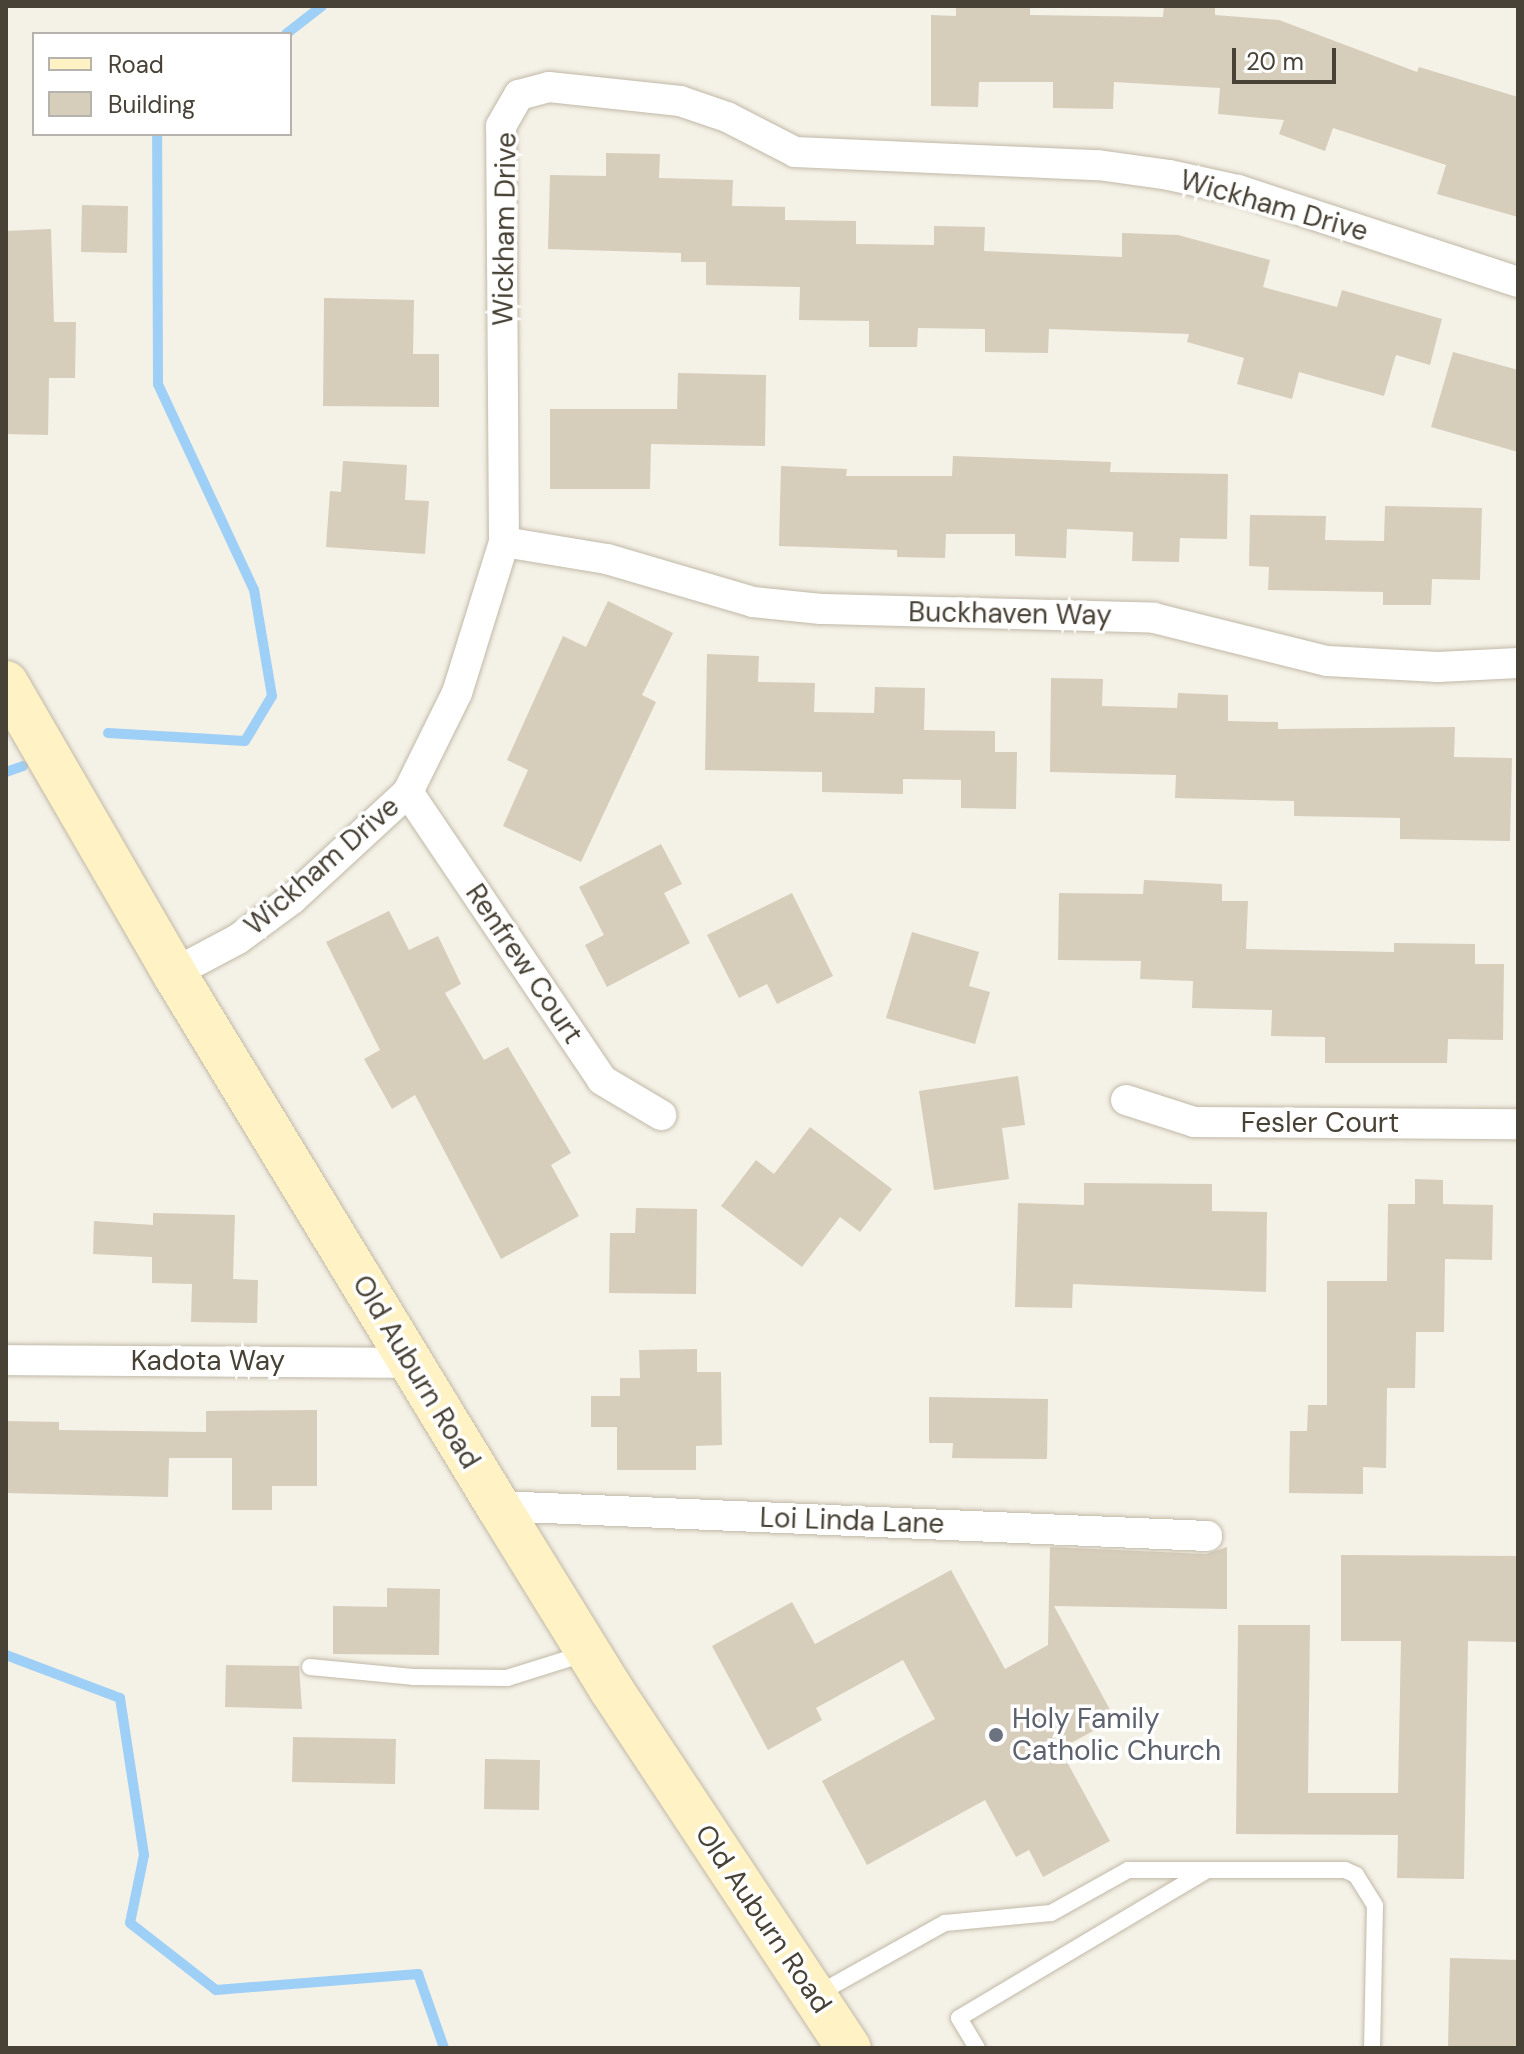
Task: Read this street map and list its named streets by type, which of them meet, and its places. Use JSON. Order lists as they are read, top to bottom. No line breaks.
{"streets":{"main road":["Old Auburn Road"],"street":["Wickham Drive","Buckhaven Way","Renfrew Court","Fesler Court","Kadota Way","Loi Linda Lane"]},"crossings":[["Wickham Drive","Buckhaven Way"],["Wickham Drive","Renfrew Court"],["Wickham Drive","Old Auburn Road"],["Kadota Way","Old Auburn Road"],["Old Auburn Road","Loi Linda Lane"]],"places":["Holy Family Catholic Church"],"legend":["Road","Building"],"scale_bar":"20 m"}
